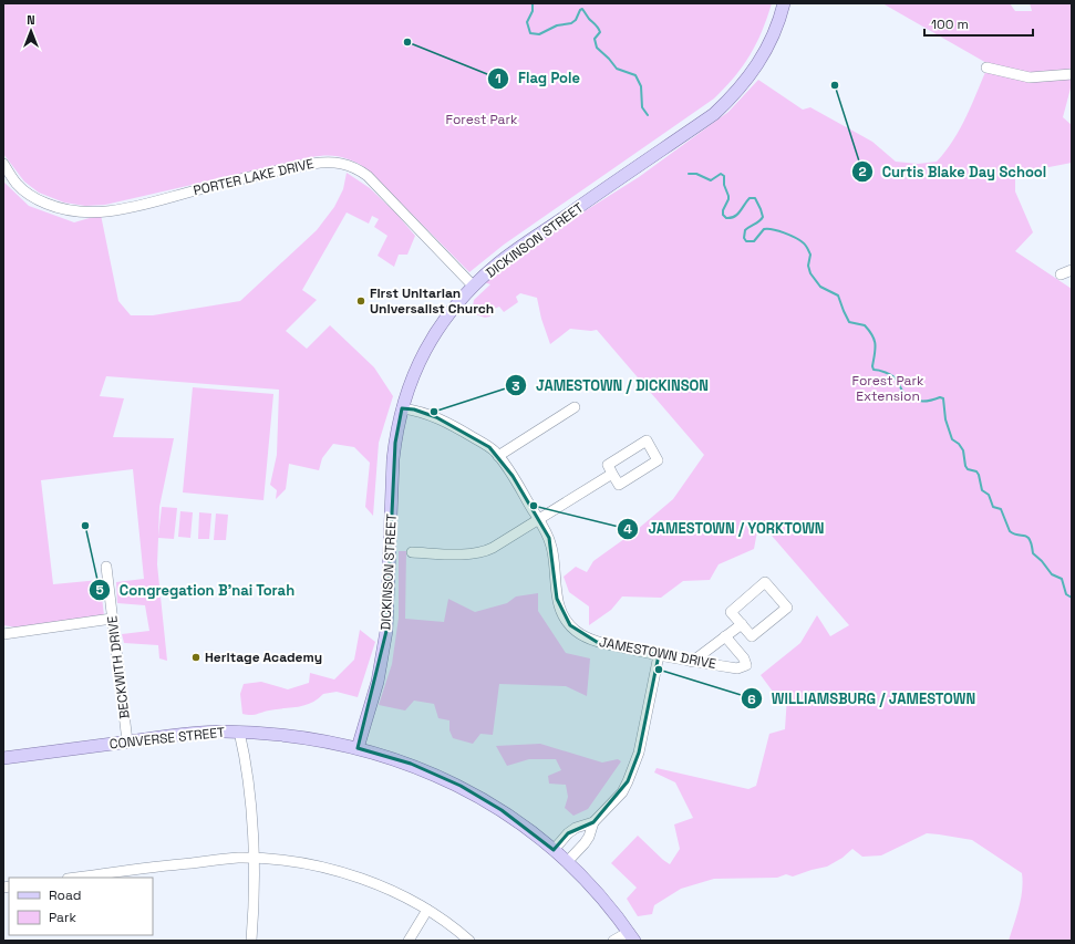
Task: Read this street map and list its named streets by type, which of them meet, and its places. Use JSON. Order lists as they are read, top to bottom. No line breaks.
{"streets":{"main road":["DICKINSON STREET","CONVERSE STREET"],"street":["PORTER LAKE DRIVE","JAMESTOWN DRIVE","BECKWITH DRIVE"]},"crossings":[["PORTER LAKE DRIVE","DICKINSON STREET"],["DICKINSON STREET","JAMESTOWN DRIVE"],["DICKINSON STREET","CONVERSE STREET"],["BECKWITH DRIVE","CONVERSE STREET"]],"parks":["Forest Park","Forest Park Extension"],"places":["Flag Pole","Curtis Blake Day School","First Unitarian Universalist Church","JAMESTOWN / DICKINSON","JAMESTOWN / YORKTOWN","Congregation B'nai Torah","Heritage Academy","WILLIAMSBURG / JAMESTOWN"],"legend":["Road","Park"],"scale_bar":"100 m","north":"top"}
